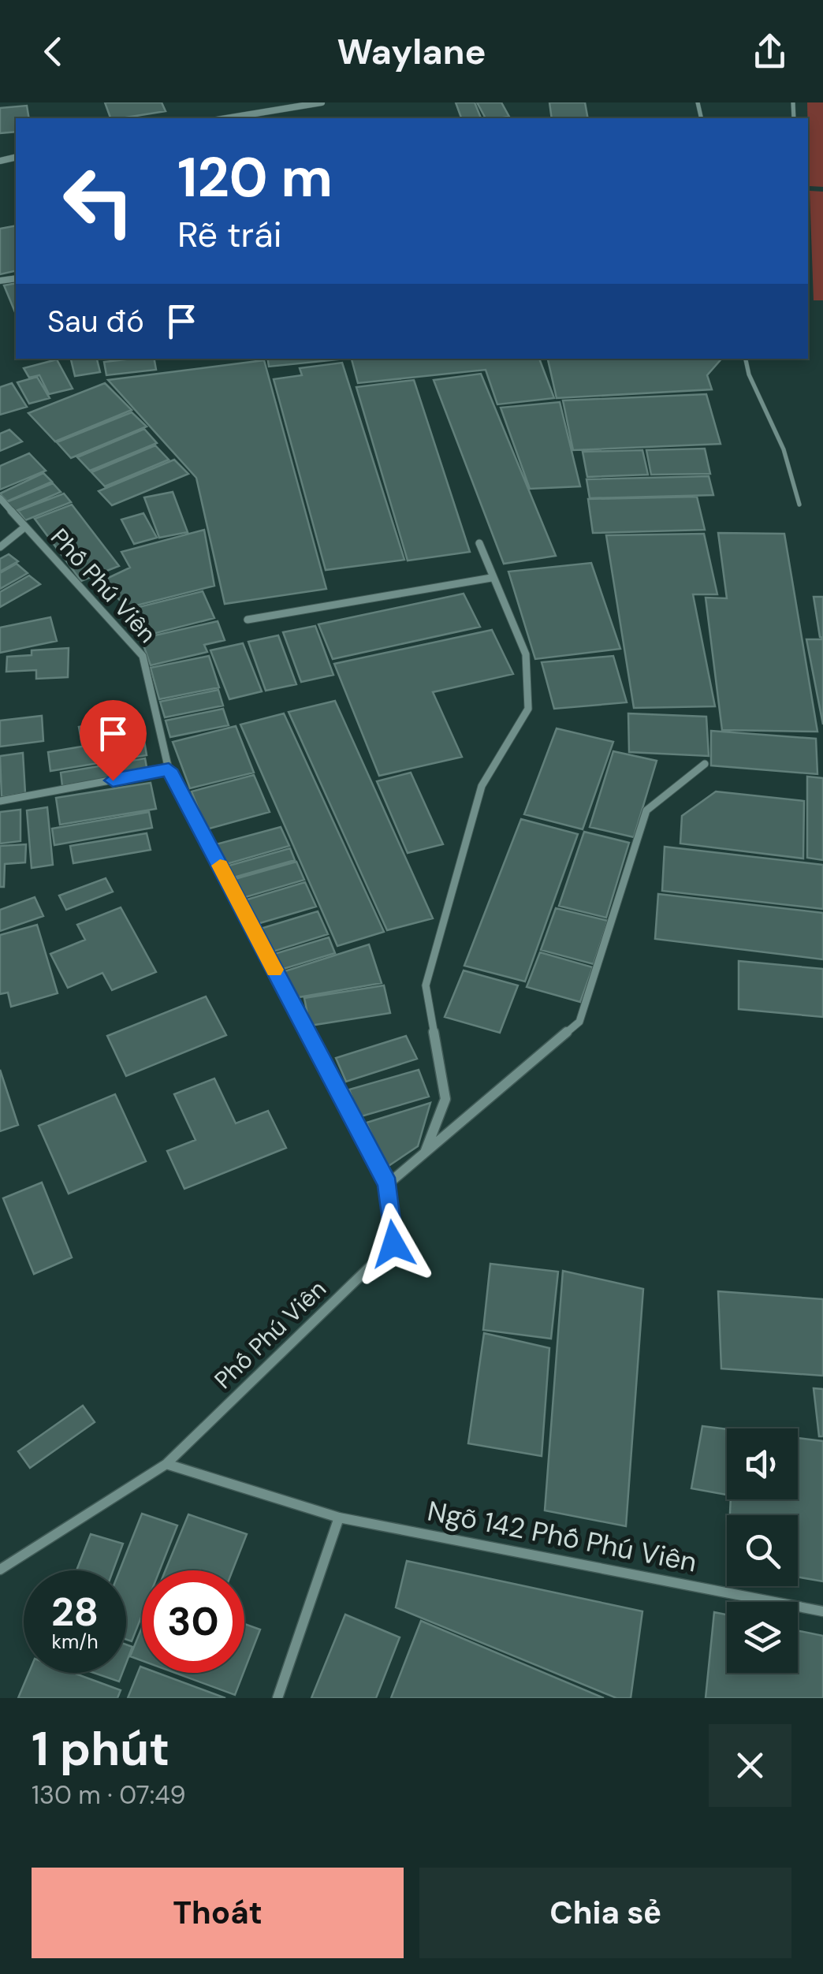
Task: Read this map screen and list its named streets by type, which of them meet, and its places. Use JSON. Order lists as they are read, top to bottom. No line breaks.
{"streets":{"street":["Phố Phú Viên","Ngõ 142 Phố Phú Viên"]},"page":{"header":"Waylane","turn":["120 m","Rẽ trái"],"then":"Sau đó","speed":"28 km/h","limit":"30","heading":["1 phút","130 m · 07:49"],"buttons":["Thoát","Chia sẻ"]}}
